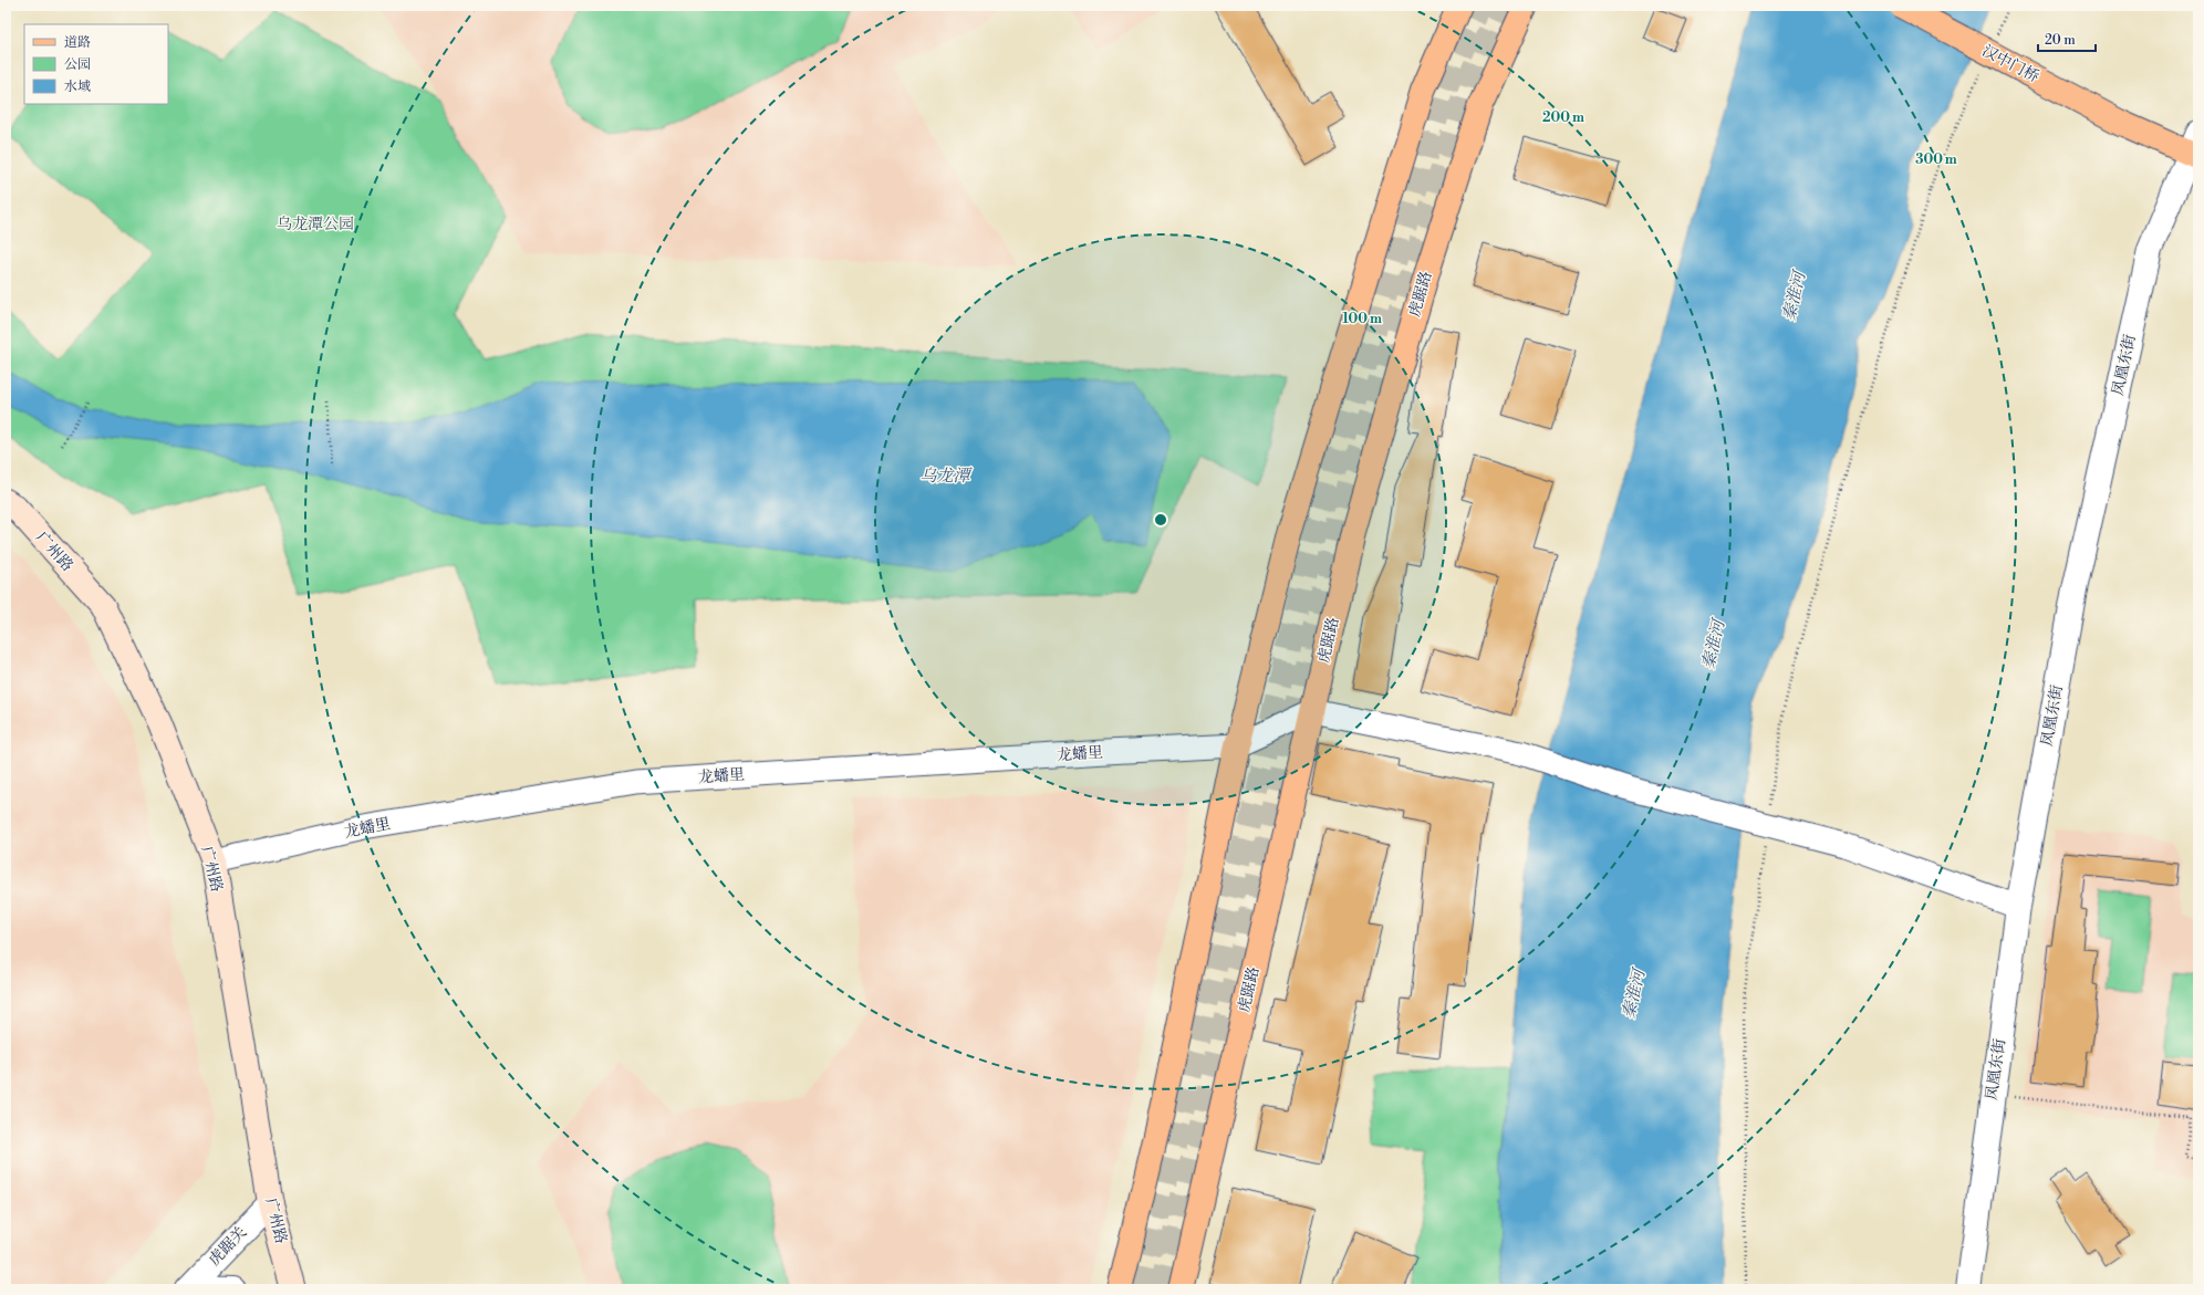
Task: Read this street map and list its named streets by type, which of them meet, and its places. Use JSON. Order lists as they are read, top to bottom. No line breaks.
{"streets":{"main road":["汉中门桥","虎踞路","广州路"],"street":["凤凰东街","龙蟠里","虎踞关"]},"crossings":[["汉中门桥","凤凰东街"],["广州路","龙蟠里"],["广州路","虎踞关"]],"water":["秦淮河","乌龙潭"],"parks":["乌龙潭公园"],"legend":["道路","公园","水域"],"scale_bar":"20 m","rings":["200 m","300 m","100 m"]}
